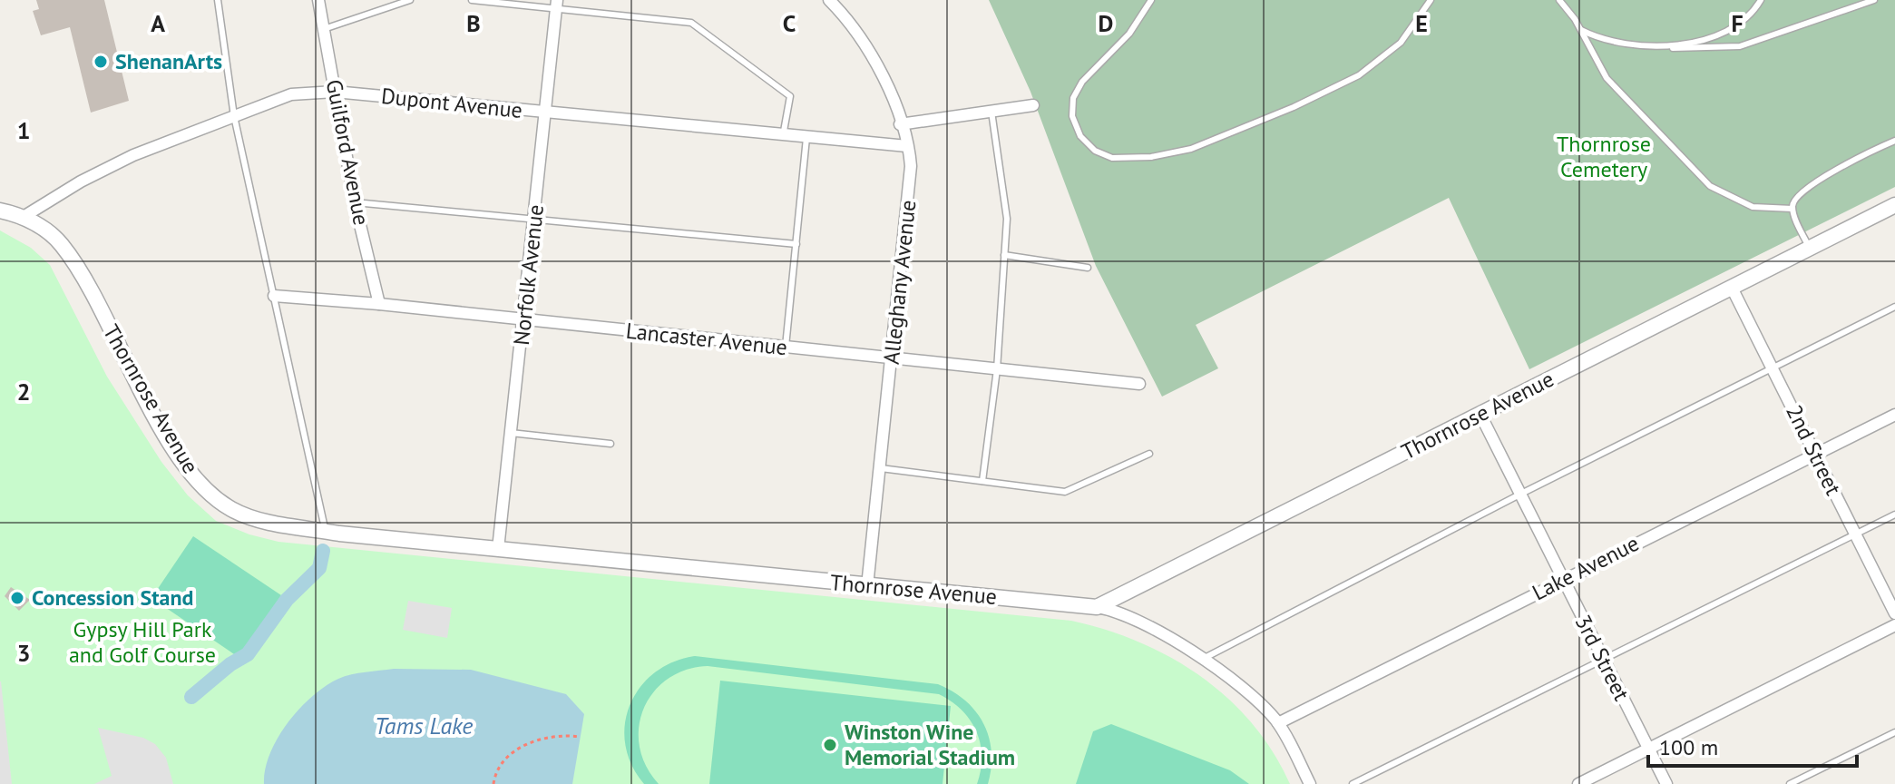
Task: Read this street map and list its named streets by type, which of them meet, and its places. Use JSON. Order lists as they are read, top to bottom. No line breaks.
{"streets":{"street":["Dupont Avenue","Guilford Avenue","Norfolk Avenue","Alleghany Avenue","Lancaster Avenue","Thornrose Avenue","2nd Street","Lake Avenue","3rd Street"]},"crossings":[["Dupont Avenue","Guilford Avenue"],["Dupont Avenue","Norfolk Avenue"],["Dupont Avenue","Alleghany Avenue"],["Dupont Avenue","Thornrose Avenue"],["Guilford Avenue","Lancaster Avenue"],["Norfolk Avenue","Lancaster Avenue"],["Norfolk Avenue","Thornrose Avenue"],["Alleghany Avenue","Lancaster Avenue"],["Alleghany Avenue","Thornrose Avenue"],["Thornrose Avenue","2nd Street"],["Thornrose Avenue","3rd Street"],["2nd Street","Lake Avenue"],["Lake Avenue","3rd Street"]],"water":["Tams Lake"],"parks":["Thornrose Cemetery","Gypsy Hill Park and Golf Course"],"places":["ShenanArts","Concession Stand","Winston Wine Memorial Stadium"],"scale_bar":"100 m","grid":{"columns":["A","B","C","D","E","F"],"rows":["1","2","3"]}}
